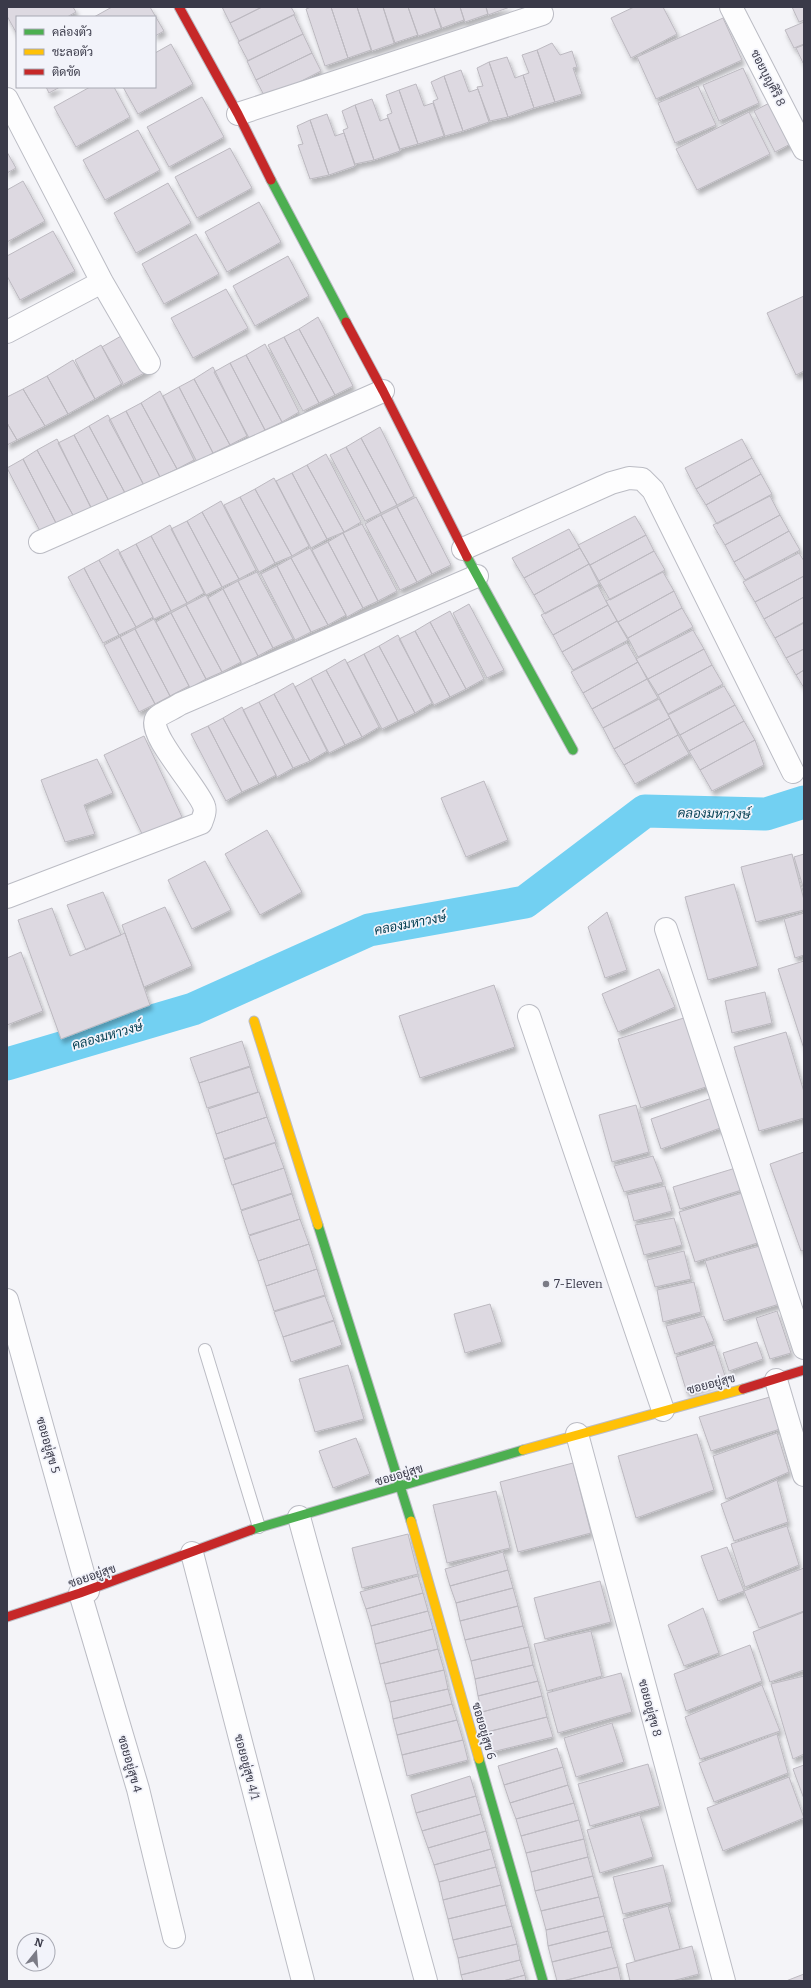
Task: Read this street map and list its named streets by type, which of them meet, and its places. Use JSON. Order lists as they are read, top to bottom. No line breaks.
{"streets":{"street":["ซอยบุญศิริ 8","ซอยอยู่สุข","ซอยอยู่สุข 5","ซอยอยู่สุข 8","ซอยอยู่สุข 6","ซอยอยู่สุข 4","ซอยอยู่สุข 4/1"]},"crossings":[["ซอยอยู่สุข","ซอยอยู่สุข 5"],["ซอยอยู่สุข","ซอยอยู่สุข 8"],["ซอยอยู่สุข","ซอยอยู่สุข 6"],["ซอยอยู่สุข","ซอยอยู่สุข 4"],["ซอยอยู่สุข","ซอยอยู่สุข 4/1"],["ซอยอยู่สุข 5","ซอยอยู่สุข 4"]],"water":["คลองมหาวงษ์"],"places":["7-Eleven"],"legend":["คล่องตัว","ชะลอตัว","ติดขัด"],"north":"top"}
